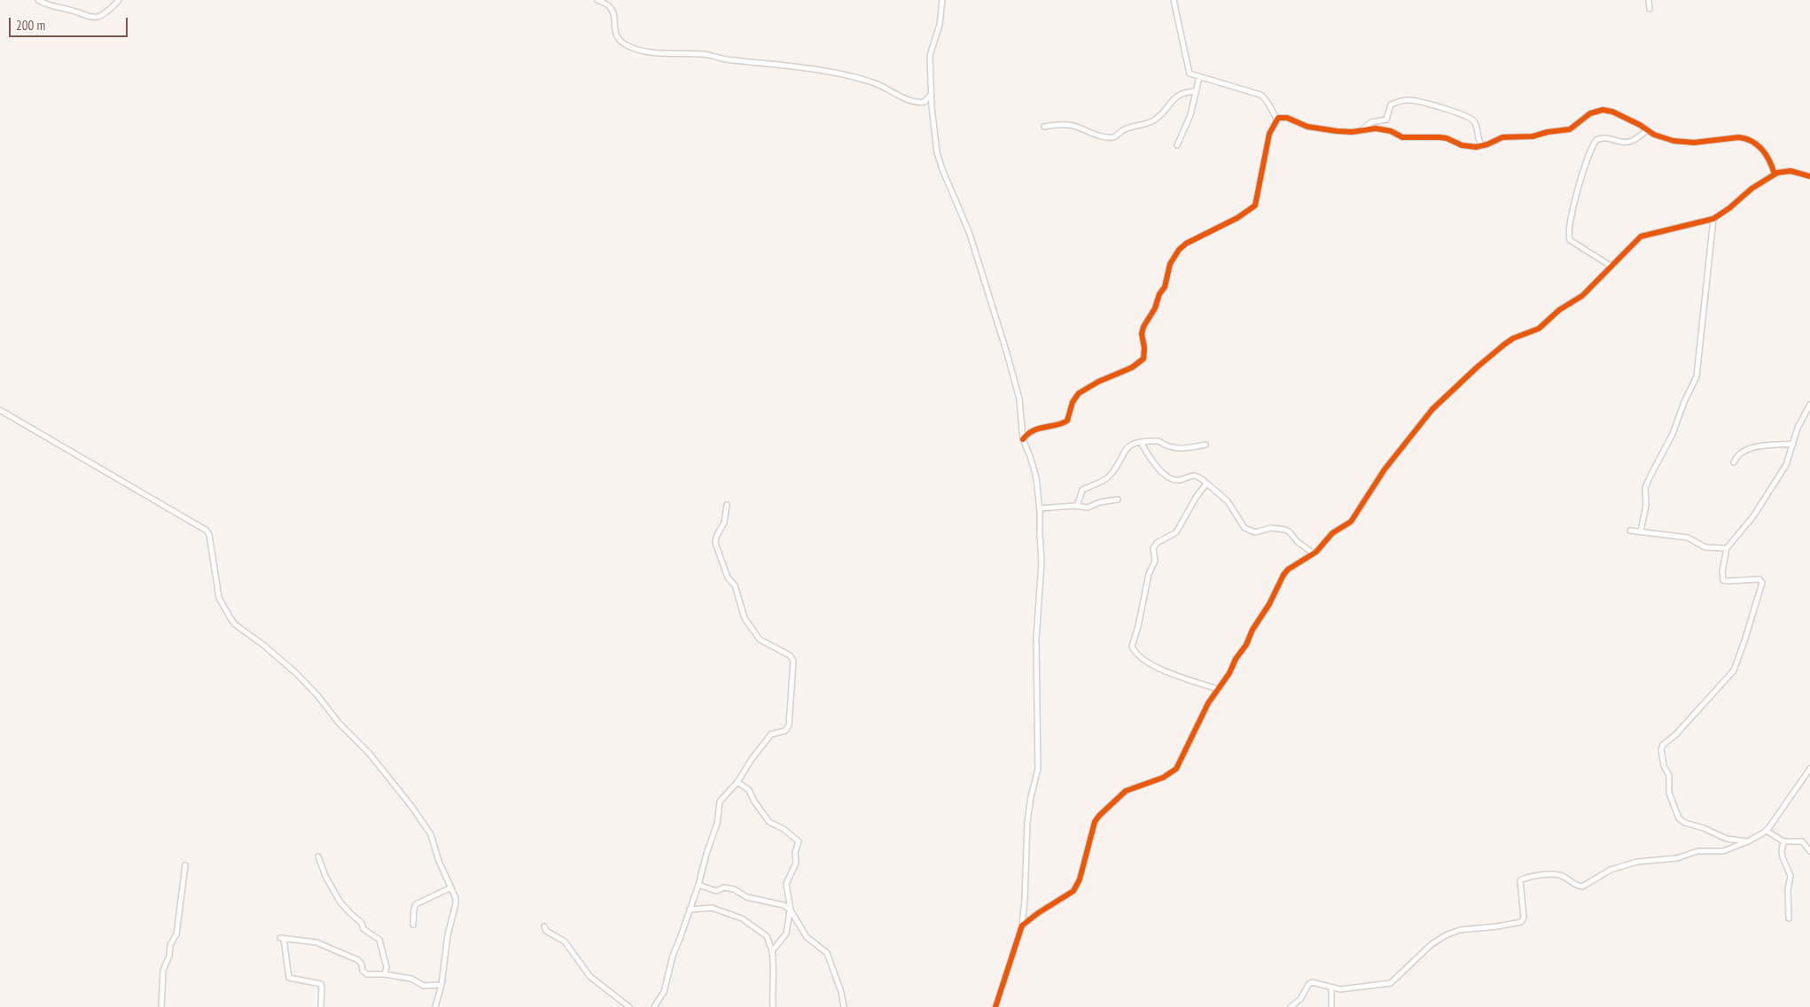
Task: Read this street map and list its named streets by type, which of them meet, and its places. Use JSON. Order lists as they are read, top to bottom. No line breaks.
{"scale_bar":"200 m"}
